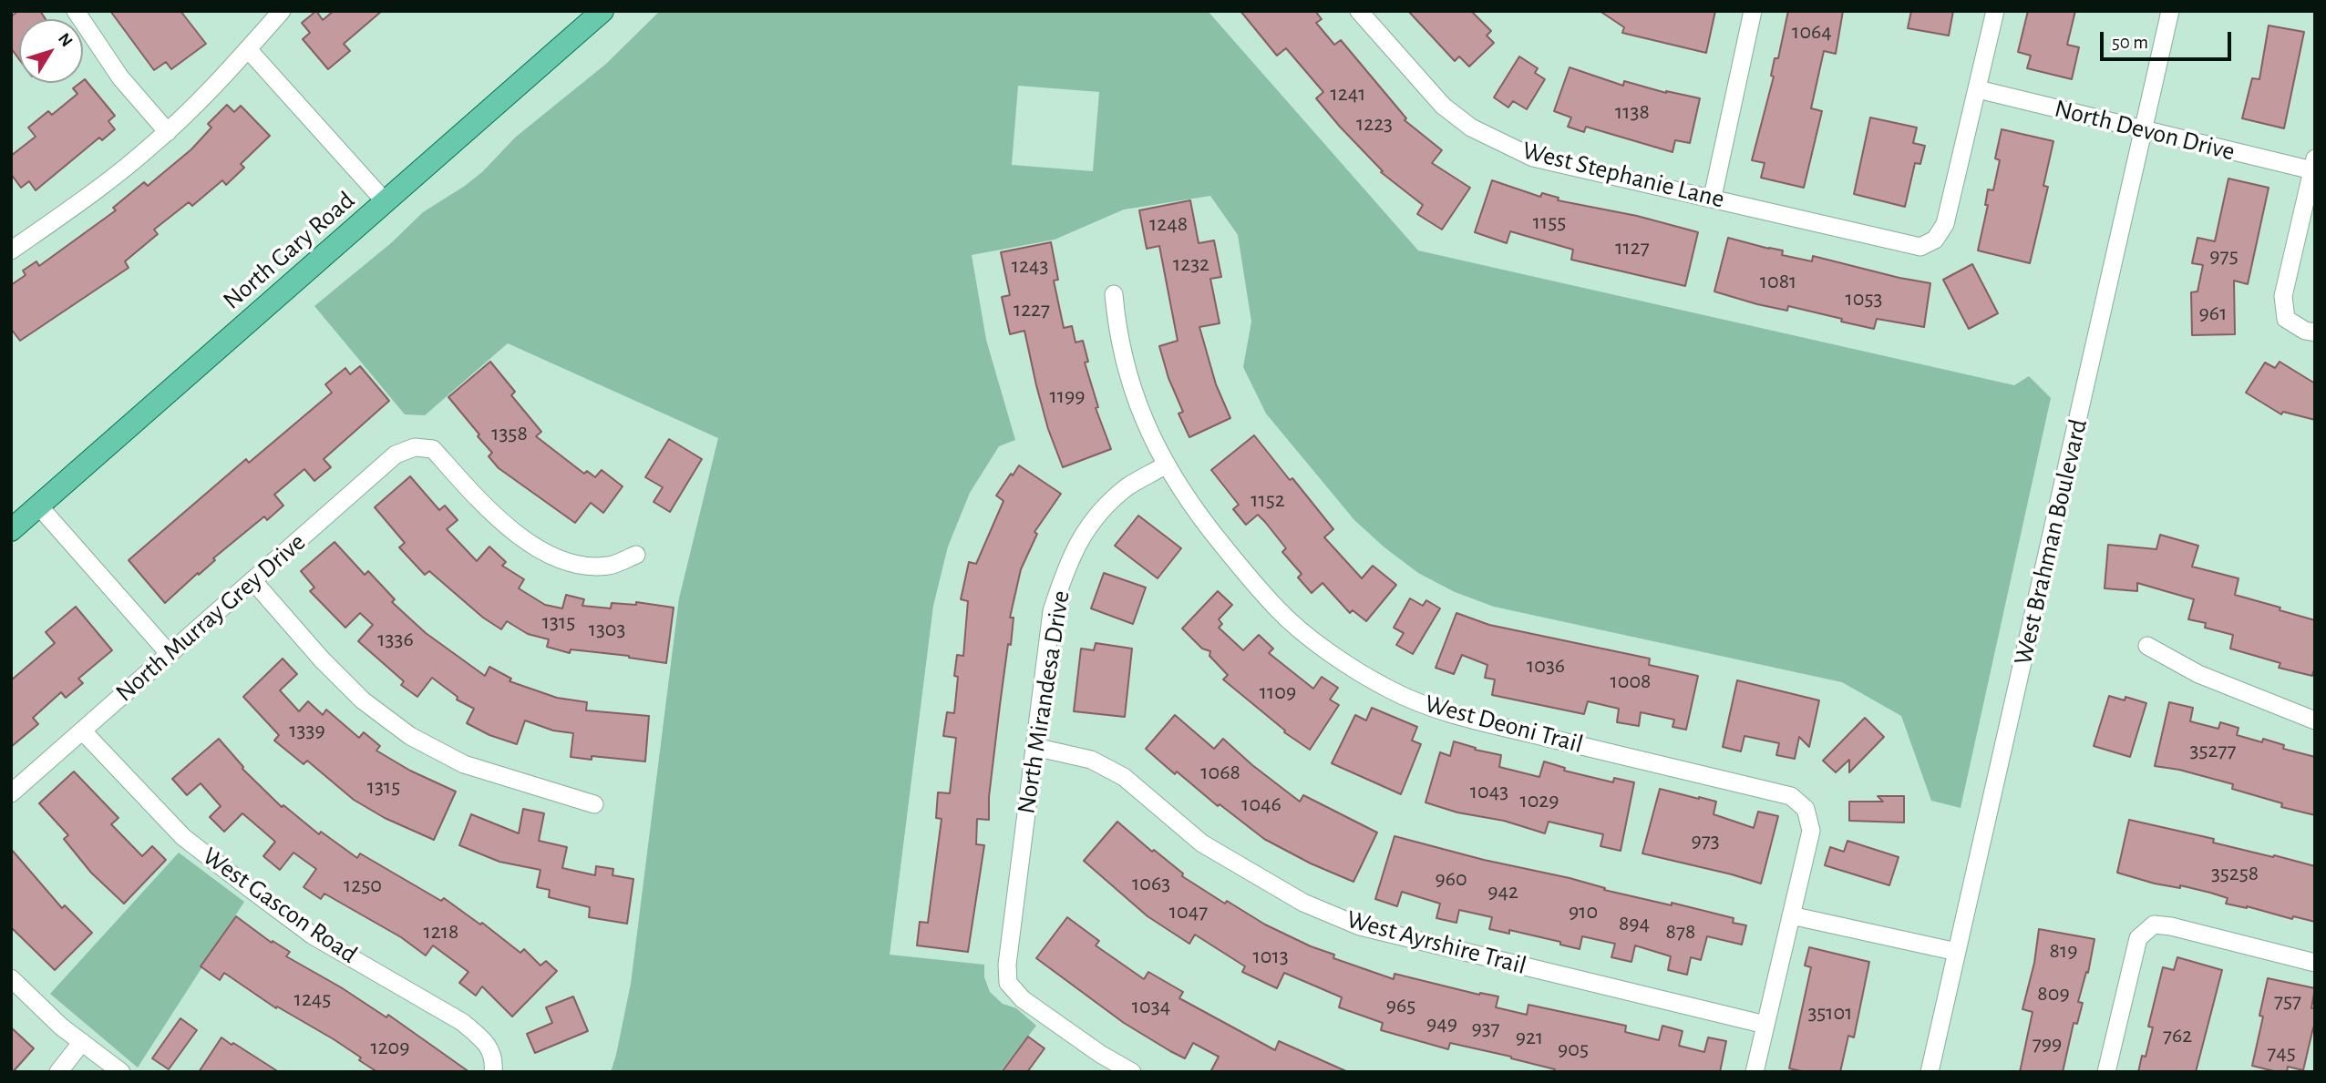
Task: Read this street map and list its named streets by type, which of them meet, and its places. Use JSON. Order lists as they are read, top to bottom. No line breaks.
{"streets":{"main road":["North Gary Road"],"street":["North Devon Drive","West Stephanie Lane","West Brahman Boulevard","North Murray Grey Drive","North Mirandesa Drive","West Deoni Trail","West Gascon Road","West Ayrshire Trail"]},"crossings":[["North Devon Drive","West Stephanie Lane"],["North Devon Drive","West Brahman Boulevard"],["North Murray Grey Drive","West Gascon Road"],["North Mirandesa Drive","West Deoni Trail"],["North Mirandesa Drive","West Ayrshire Trail"]],"house_numbers":["1064","1241","1138","1223","1155","1248","1127","975","1232","1243","1081","1053","1227","961","1199","1358","1152","1315","1303","1336","1036","1008","1109","1339","35277","1068","1315","1043","1029","1046","973","35258","960","1063","1250","942","1047","910","894","1218","878","819","1013","809","1245","757","965","1034","35101","949","937","762","921","799","1209","905","745"],"scale_bar":"50 m","north":"top right"}
